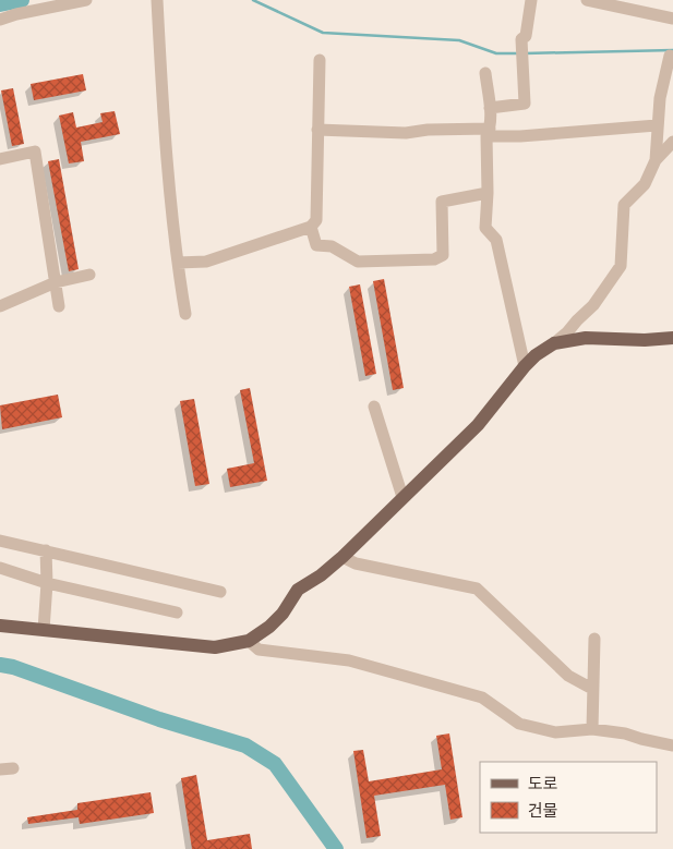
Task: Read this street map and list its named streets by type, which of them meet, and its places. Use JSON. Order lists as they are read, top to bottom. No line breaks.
{"legend":["도로","건물"]}
